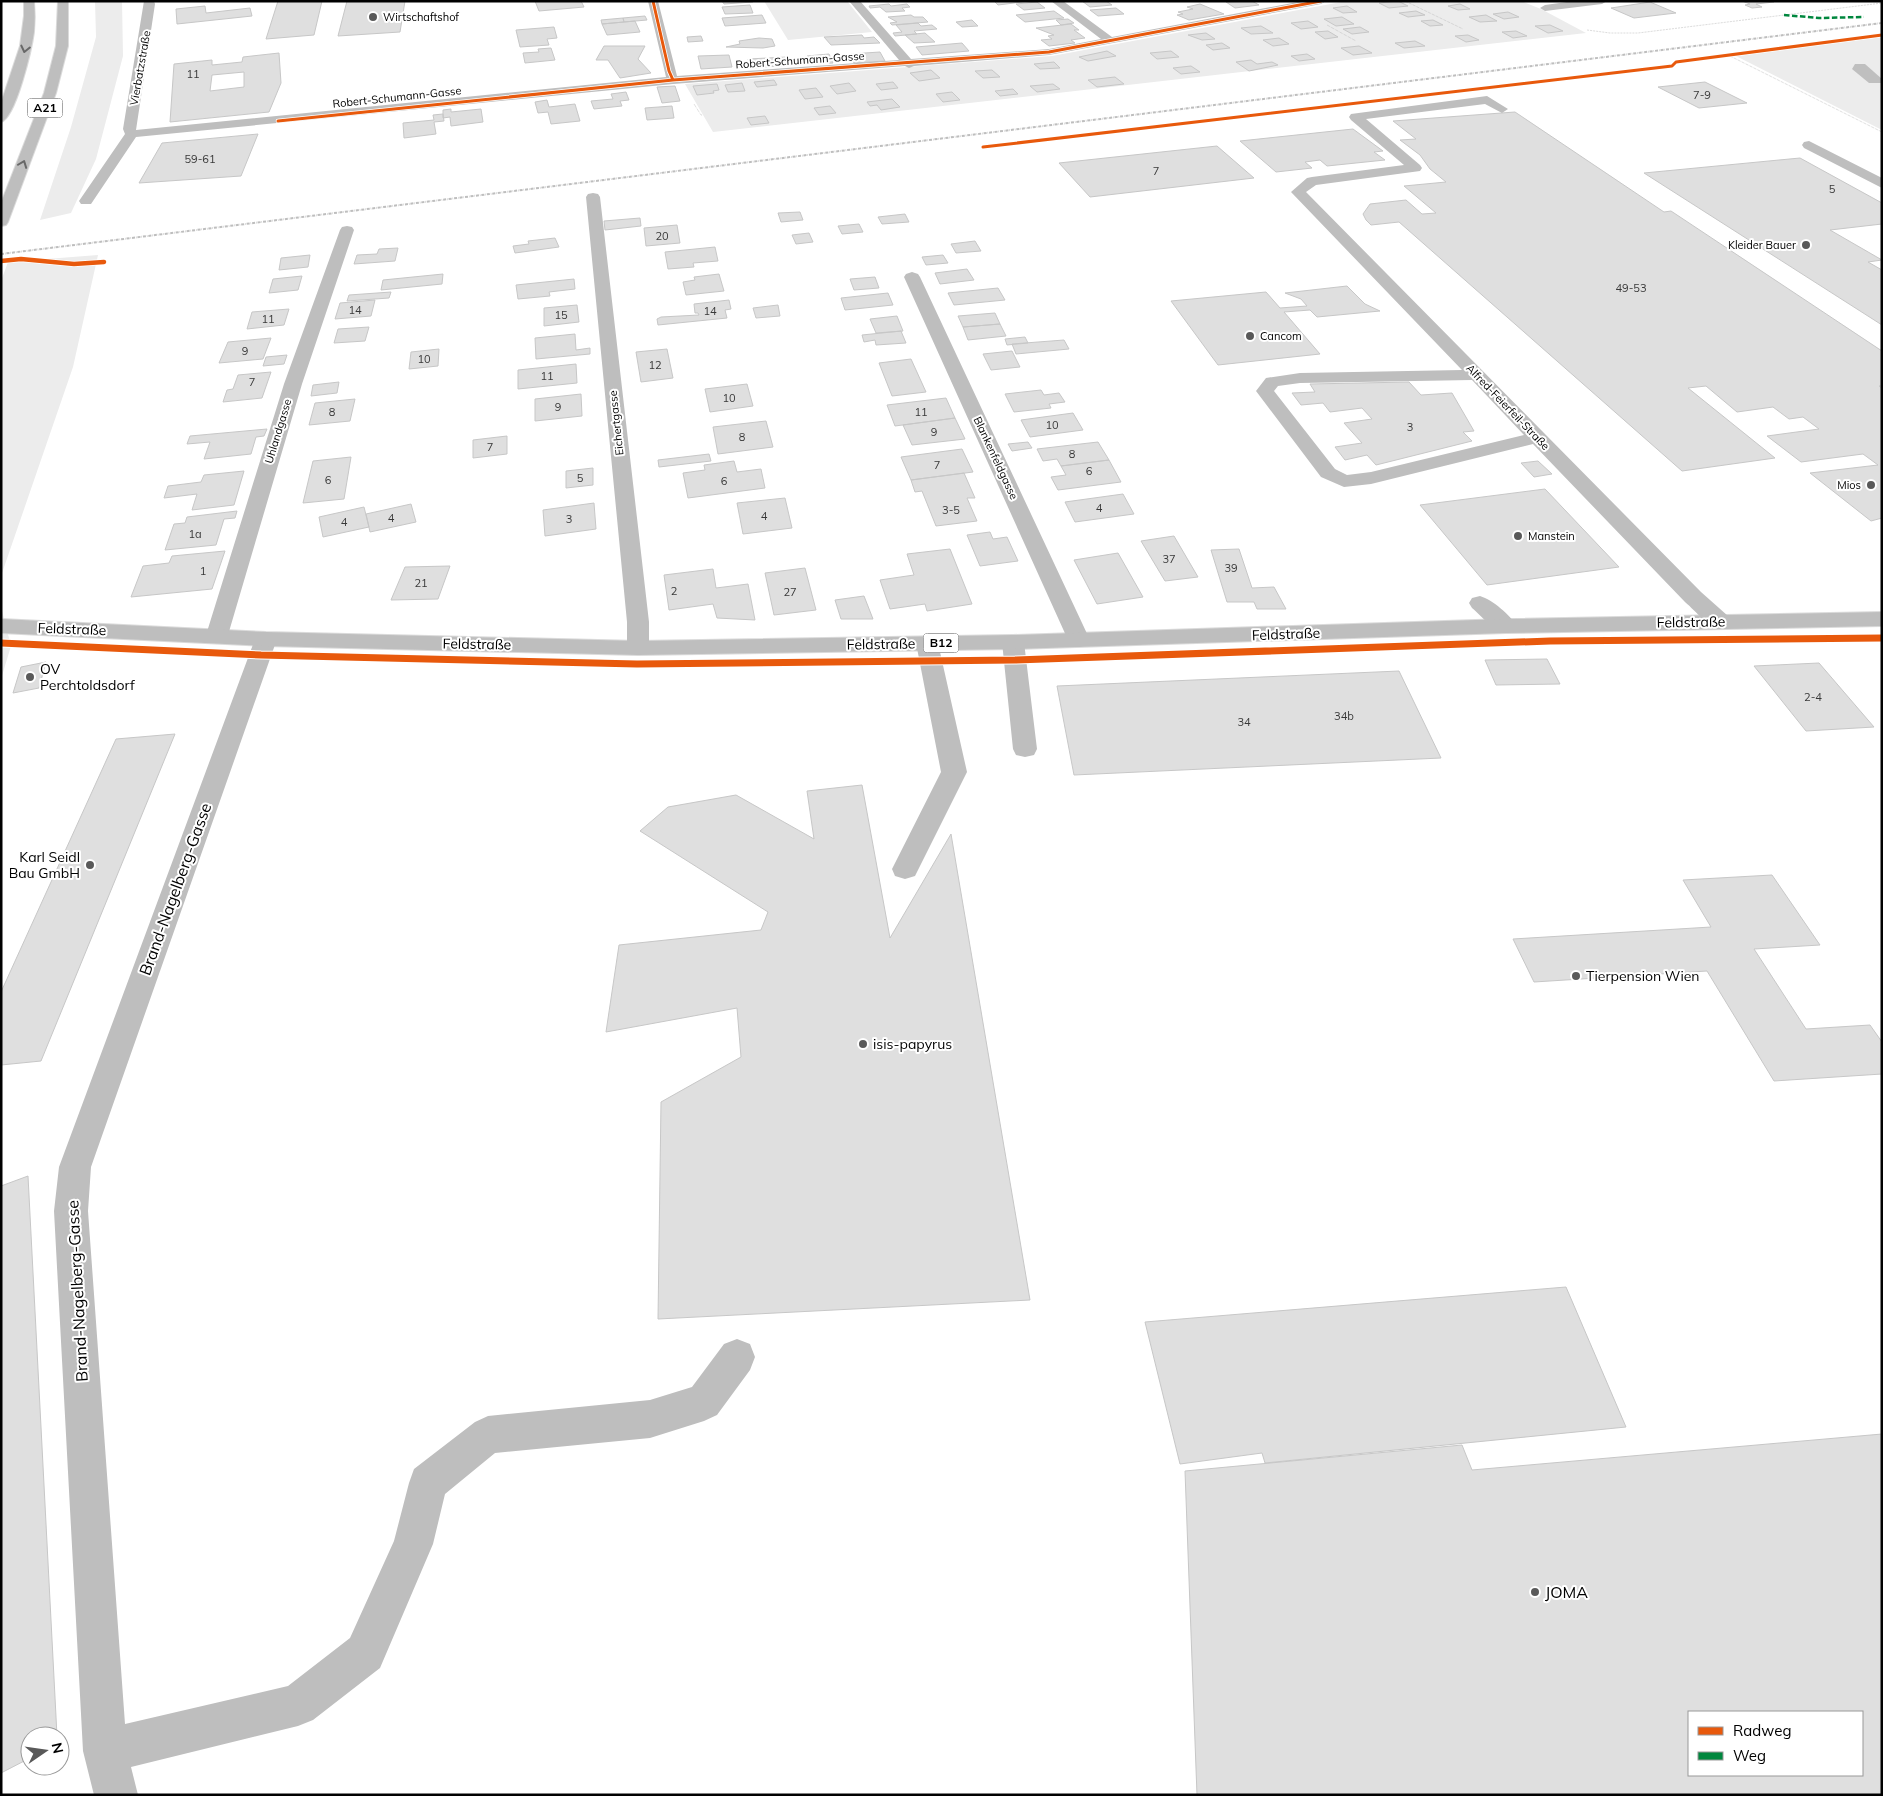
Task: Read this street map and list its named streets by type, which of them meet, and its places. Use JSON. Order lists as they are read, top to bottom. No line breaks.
{"streets":{"main road":["Robert-Schumann-Gasse","Vierbatzstraße","A21","Alfred-Feierfeil-Straße","Eichertgasse","Uhlandgasse","Blankenfeldgasse","Feldstraße","B12","Brand-Nagelberg-Gasse"]},"crossings":[["Robert-Schumann-Gasse","Vierbatzstraße"],["Alfred-Feierfeil-Straße","Feldstraße"],["Eichertgasse","Feldstraße"],["Uhlandgasse","Feldstraße"],["Blankenfeldgasse","Feldstraße"],["Feldstraße","Brand-Nagelberg-Gasse"]],"places":["Wirtschaftshof","Kleider Bauer","Cancom","Mios","Manstein","OV Perchtoldsdorf","Karl Seidl Bau GmbH","Tierpension Wien","isis-papyrus","JOMA"],"house_numbers":["11","7-9","59-61","7","5","20","49-53","14","14","15","11","9","10","12","11","7","10","9","8","11","10","3","9","8","7","8","7","6","5","6","6","4","3-5","4","4","3","4","1a","37","39","1","21","2","27","2-4","34b","34"],"legend":["Radweg","Weg"],"north":"right"}
